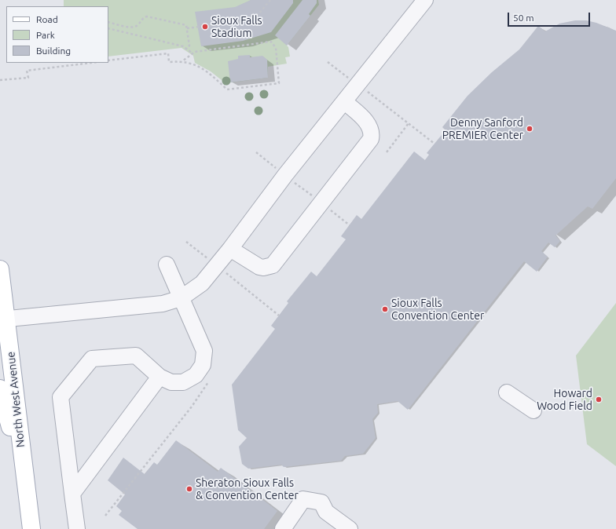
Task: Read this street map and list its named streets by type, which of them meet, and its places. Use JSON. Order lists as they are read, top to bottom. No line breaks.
{"streets":{"main road":["North West Avenue"]},"places":["Sioux Falls Stadium","Denny Sanford PREMIER Center","Sioux Falls Convention Center","Howard Wood Field","Sheraton Sioux Falls & Convention Center"],"legend":["Road","Park","Building"],"scale_bar":"50 m"}
